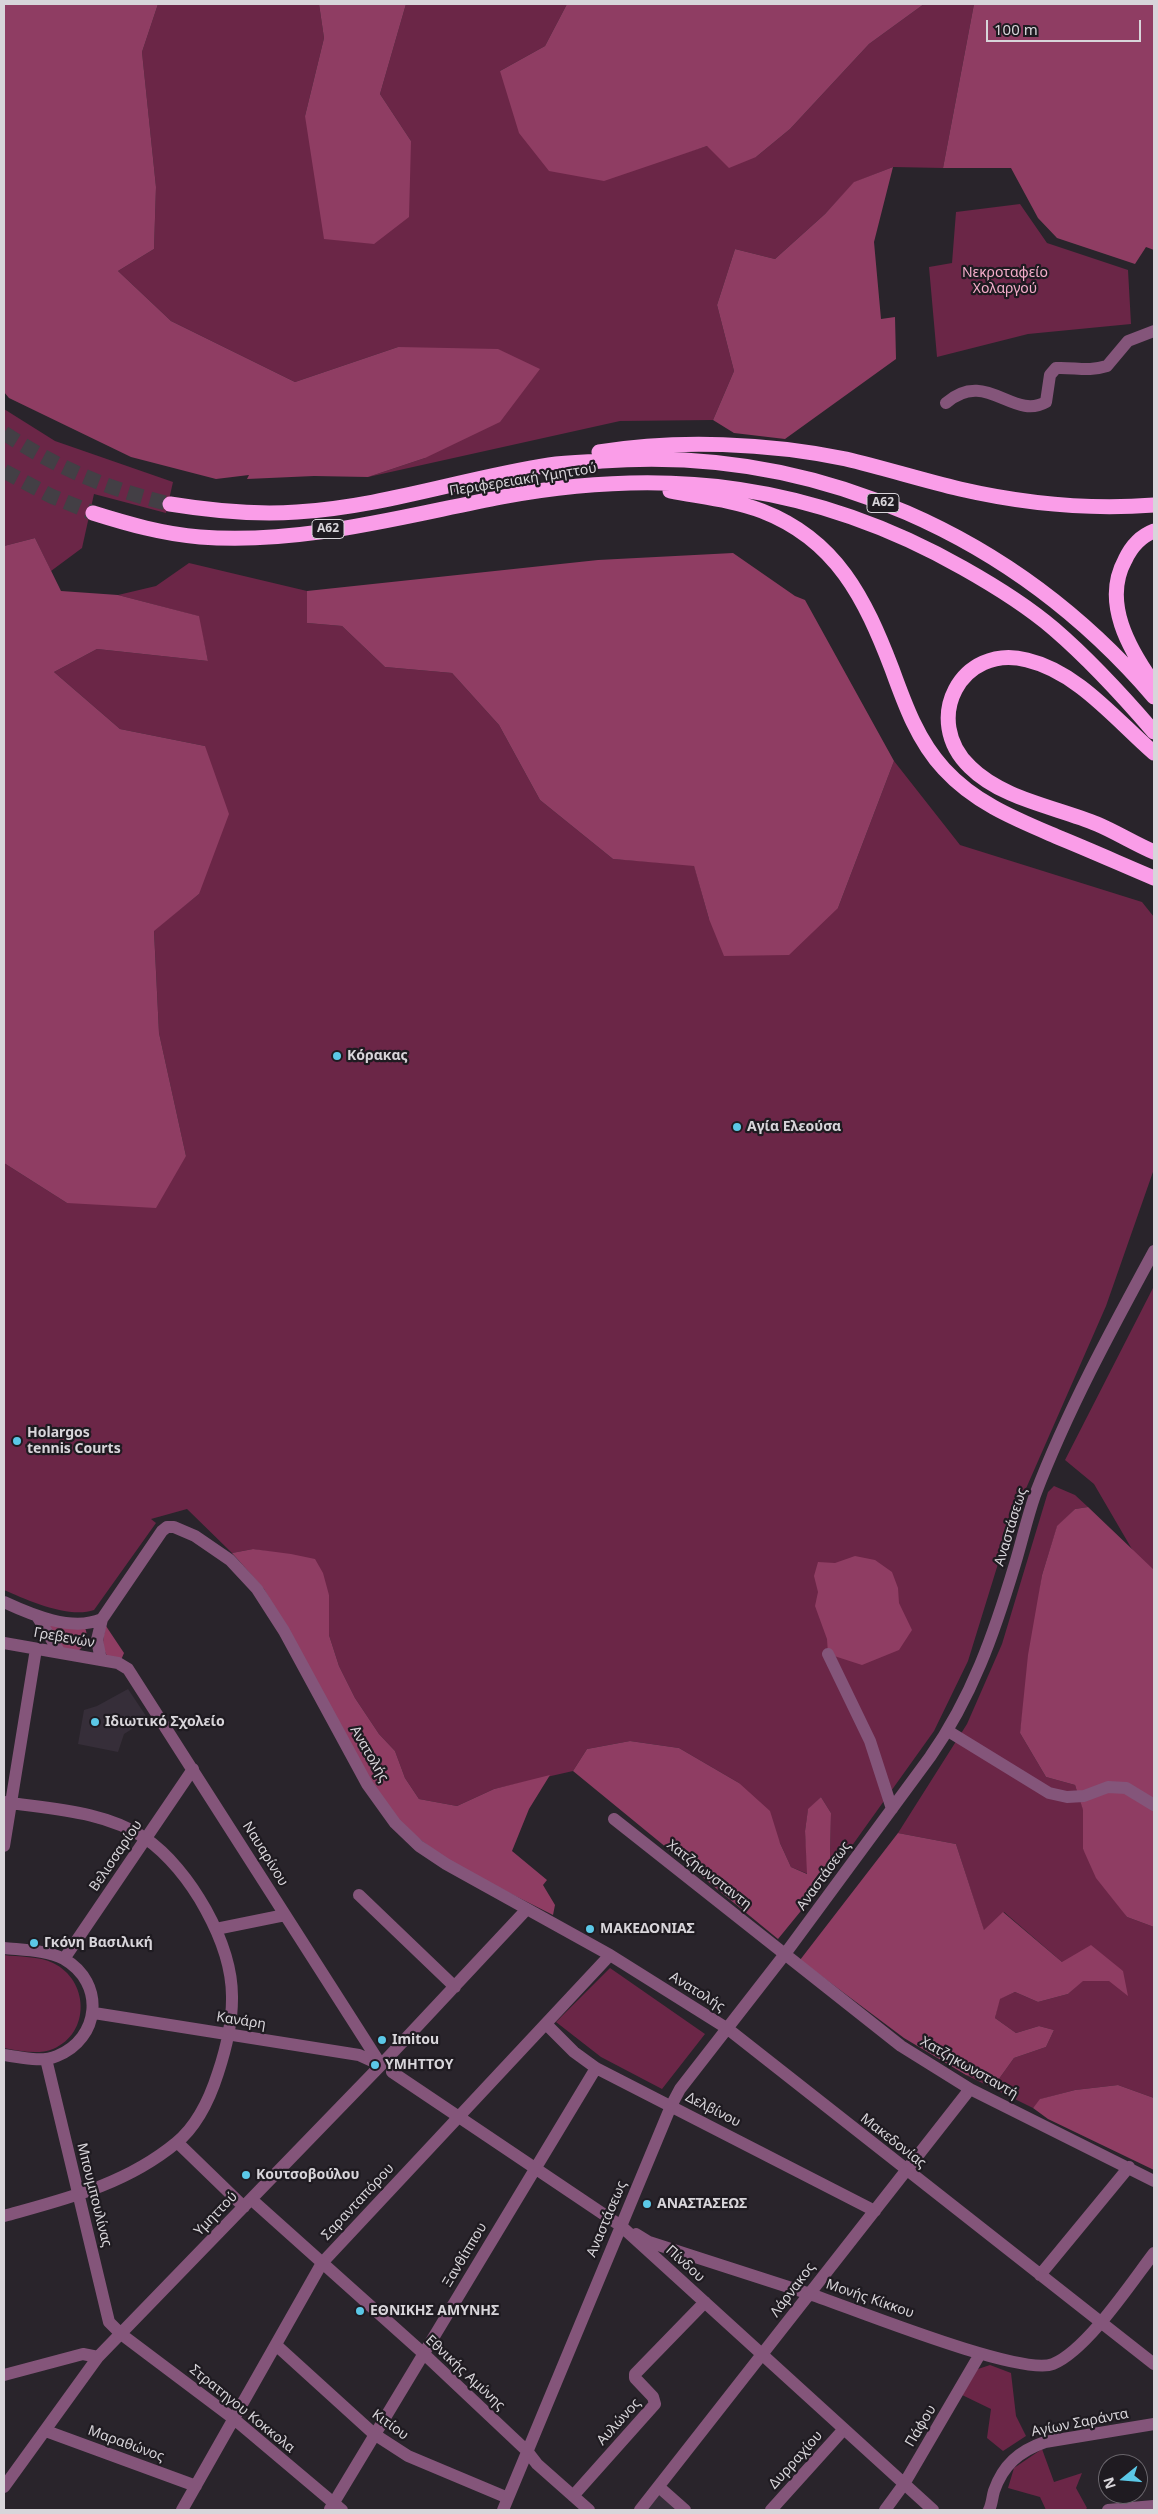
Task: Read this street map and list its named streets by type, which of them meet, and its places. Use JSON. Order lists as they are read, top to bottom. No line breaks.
{"streets":{"highway":["Περιφερειακή Υμηττού","Α62"],"street":["Αναστάσεως","Γρεβενών","Ανατολής","Ναυαρίνου","Βελισσαρίου","Χατζηωνσταντη","Κανάρη","Χατζηκωνσταντή","Δελβίνου","Μακεδονίας","Μπουμπουλίνας","Σαρανταπόρου","Υμηττού","Ξανθίππου","Πίνδου","Λάρνακος","Μονής Κίκκου","Εθνικής Αμύνης","Στρατηγου Κοκκολα","Αυλώνος","Αγίων Σαράντα","Κιτίου","Πάφου","Μαραθώνος","Δυρραχίου"]},"crossings":[["Αναστάσεως","Ανατολής"],["Αναστάσεως","Χατζηωνσταντη"],["Αναστάσεως","Χατζηκωνσταντή"],["Αναστάσεως","Δελβίνου"],["Αναστάσεως","Μακεδονίας"],["Αναστάσεως","Πίνδου"],["Αναστάσεως","Μονής Κίκκου"],["Αναστάσεως","Εθνικής Αμύνης"],["Αναστάσεως","Κιτίου"],["Γρεβενών","Ανατολής"],["Γρεβενών","Ναυαρίνου"],["Ανατολής","Μακεδονίας"],["Ανατολής","Σαρανταπόρου"],["Ανατολής","Υμηττού"],["Ναυαρίνου","Βελισσαρίου"],["Ναυαρίνου","Κανάρη"],["Ναυαρίνου","Υμηττού"],["Χατζηωνσταντη","Χατζηκωνσταντή"],["Κανάρη","Υμηττού"],["Χατζηκωνσταντή","Λάρνακος"],["Δελβίνου","Σαρανταπόρου"],["Δελβίνου","Ξανθίππου"],["Δελβίνου","Λάρνακος"],["Μακεδονίας","Λάρνακος"],["Μακεδονίας","Μονής Κίκκου"],["Μπουμπουλίνας","Υμηττού"],["Μπουμπουλίνας","Στρατηγου Κοκκολα"],["Σαρανταπόρου","Πίνδου"],["Σαρανταπόρου","Εθνικής Αμύνης"],["Σαρανταπόρου","Στρατηγου Κοκκολα"],["Σαρανταπόρου","Κιτίου"],["Σαρανταπόρου","Μαραθώνος"],["Υμηττού","Εθνικής Αμύνης"],["Υμηττού","Στρατηγου Κοκκολα"],["Υμηττού","Μαραθώνος"],["Ξανθίππου","Πίνδου"],["Ξανθίππου","Εθνικής Αμύνης"],["Ξανθίππου","Στρατηγου Κοκκολα"],["Ξανθίππου","Κιτίου"],["Πίνδου","Λάρνακος"],["Πίνδου","Μονής Κίκκου"],["Πίνδου","Αυλώνος"],["Πίνδου","Πάφου"],["Πίνδου","Δυρραχίου"],["Λάρνακος","Μονής Κίκκου"],["Μονής Κίκκου","Πάφου"],["Εθνικής Αμύνης","Αυλώνος"]],"parks":["Νεκροταφείο Χολαργού"],"places":["Κόρακας","Αγία Ελεούσα","Holargos tennis Courts","Ιδιωτικό Σχολείο","ΜΑΚΕΔΟΝΙΑΣ","Γκόνη Βασιλική","Imitou","ΥΜΗΤΤΟΥ","Κουτσοβούλου","ΑΝΑΣΤΑΣΕΩΣ","ΕΘΝΙΚΗΣ ΑΜΥΝΗΣ"],"scale_bar":"100 m","north":"left"}
